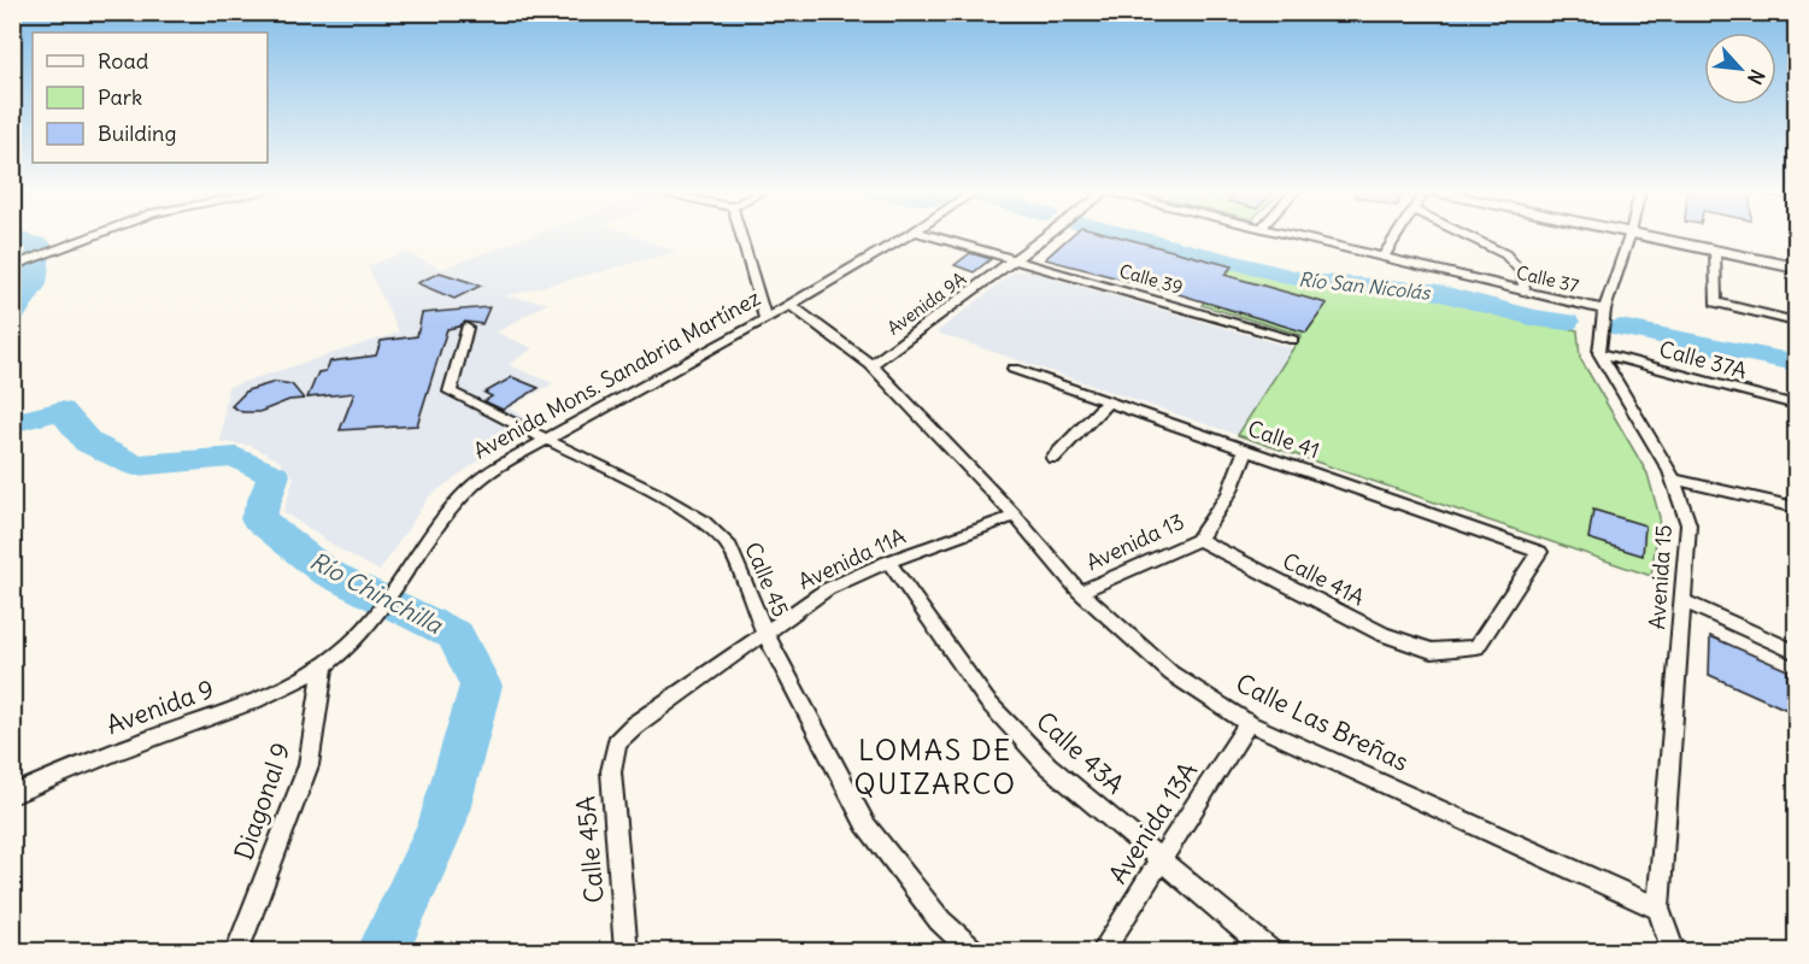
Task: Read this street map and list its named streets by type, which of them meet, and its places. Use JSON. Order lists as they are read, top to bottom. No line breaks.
{"streets":{"street":["Calle 39","Calle 37","Avenida 9A","Calle 37A","Avenida Mons. Sanabria Martínez","Calle 41","Avenida 13","Avenida 11A","Avenida 15","Calle 45","Calle 41A","Avenida 9","Calle Las Breñas","Calle 43A","Diagonal 9","Avenida 13A","Calle 45A"]},"crossings":[["Calle 39","Avenida 9A"],["Avenida 9A","Calle Las Breñas"],["Calle 37A","Avenida 15"],["Avenida Mons. Sanabria Martínez","Calle 45"],["Avenida Mons. Sanabria Martínez","Avenida 9"],["Avenida Mons. Sanabria Martínez","Calle Las Breñas"],["Avenida Mons. Sanabria Martínez","Diagonal 9"],["Calle 41","Avenida 13"],["Calle 41","Calle 41A"],["Avenida 13","Calle 41A"],["Avenida 13","Calle Las Breñas"],["Avenida 11A","Calle 45"],["Avenida 11A","Calle Las Breñas"],["Avenida 11A","Calle 43A"],["Avenida 11A","Calle 45A"],["Avenida 15","Calle Las Breñas"],["Avenida 9","Diagonal 9"],["Calle Las Breñas","Avenida 13A"],["Calle 43A","Avenida 13A"]],"districts":["LOMAS DE QUIZARCO"],"water":["Río San Nicolás","Río Chinchilla"],"legend":["Road","Park","Building"],"north":"bottom right"}
